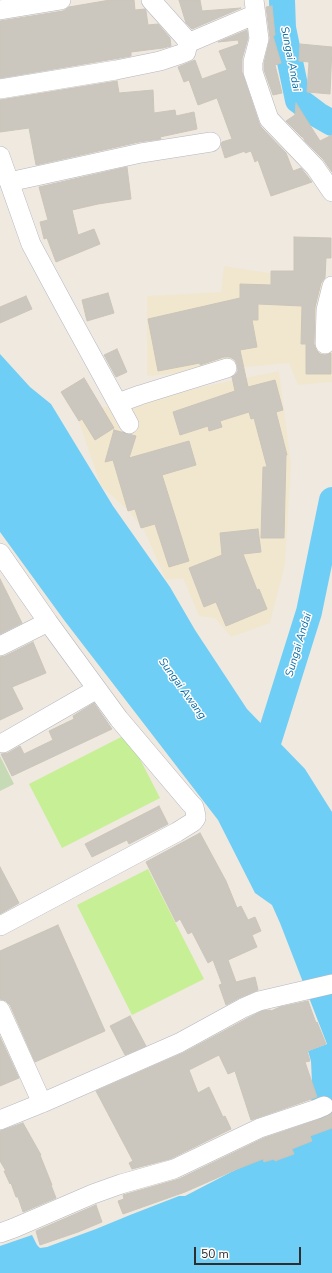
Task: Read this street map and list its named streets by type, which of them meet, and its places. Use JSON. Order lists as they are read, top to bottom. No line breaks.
{"water":["Sungai Andai","Sungai Awang"],"scale_bar":"50 m"}
